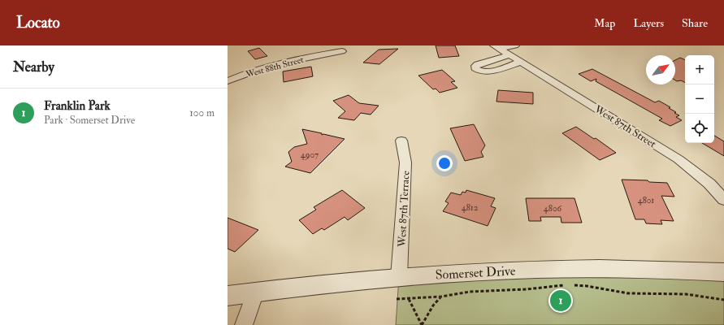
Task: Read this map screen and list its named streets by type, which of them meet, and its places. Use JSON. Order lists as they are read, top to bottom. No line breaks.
{"streets":{"street":["West 88th Street","West 87th Street","West 87th Terrace","Somerset Drive"]},"crossings":[["West 87th Terrace","Somerset Drive"]],"house_numbers":["4907","4801","4812","4806"],"north":"top right","page":{"header":"Locato","nav":["Map","Layers","Share"],"heading":"Nearby","map_buttons":["+","−"],"list":[{"mark":"1","name":"Franklin Park","note":"Park · Somerset Drive","value":"100 m"}],"pins":"1"}}
